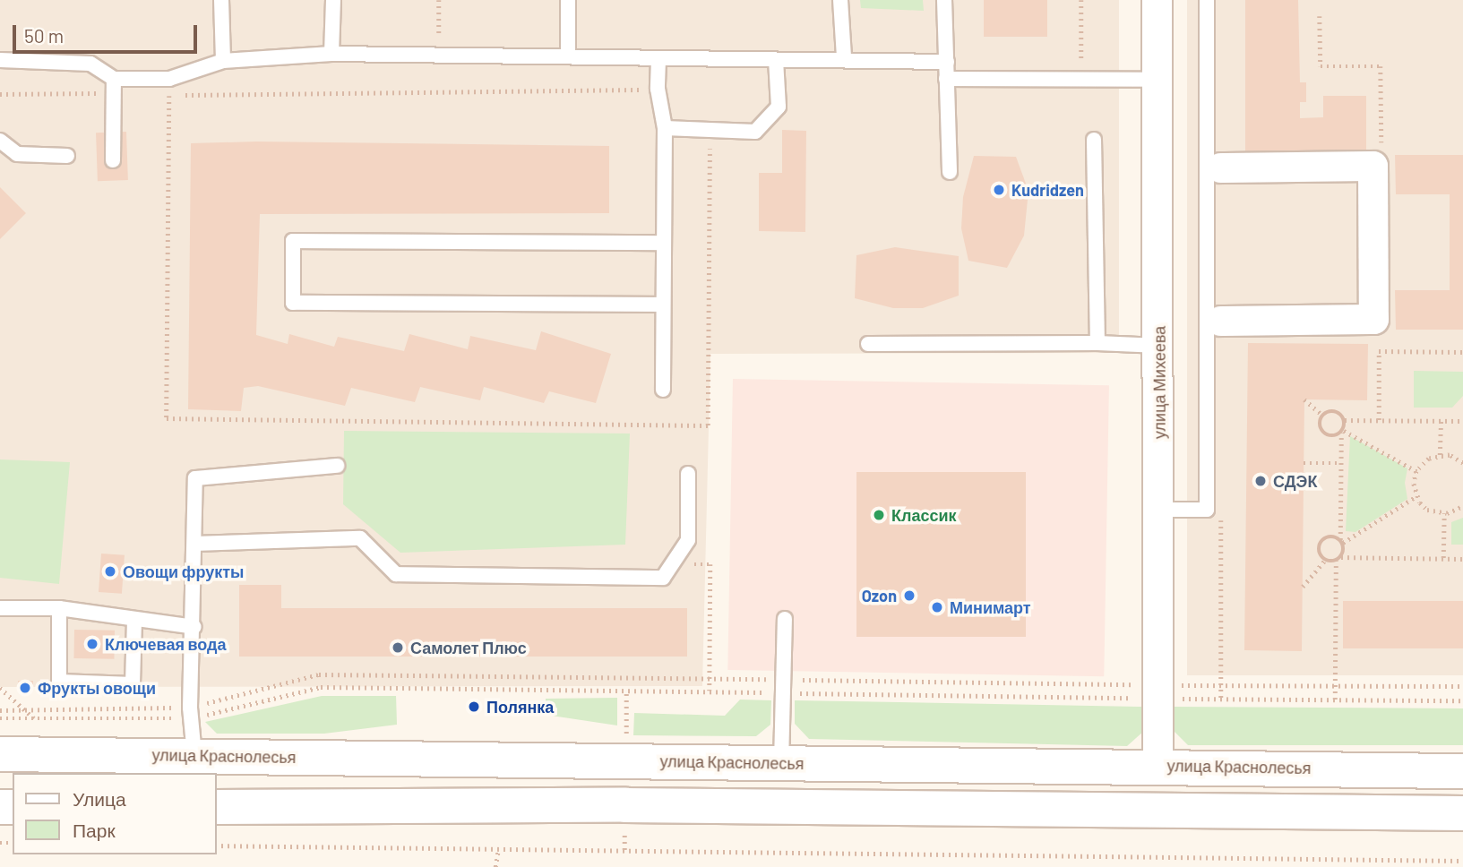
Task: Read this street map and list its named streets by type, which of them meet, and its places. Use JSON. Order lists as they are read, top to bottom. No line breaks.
{"streets":{"street":["улица Михеева","улица Краснолесья"]},"crossings":[["улица Михеева","улица Краснолесья"]],"places":["Kudridzen","СДЭК","Классик","Овощи фрукты","Ozon","Минимарт","Ключевая вода","Самолет Плюс","Фрукты овощи","Полянка"],"legend":["Улица","Парк"],"scale_bar":"50 m"}
